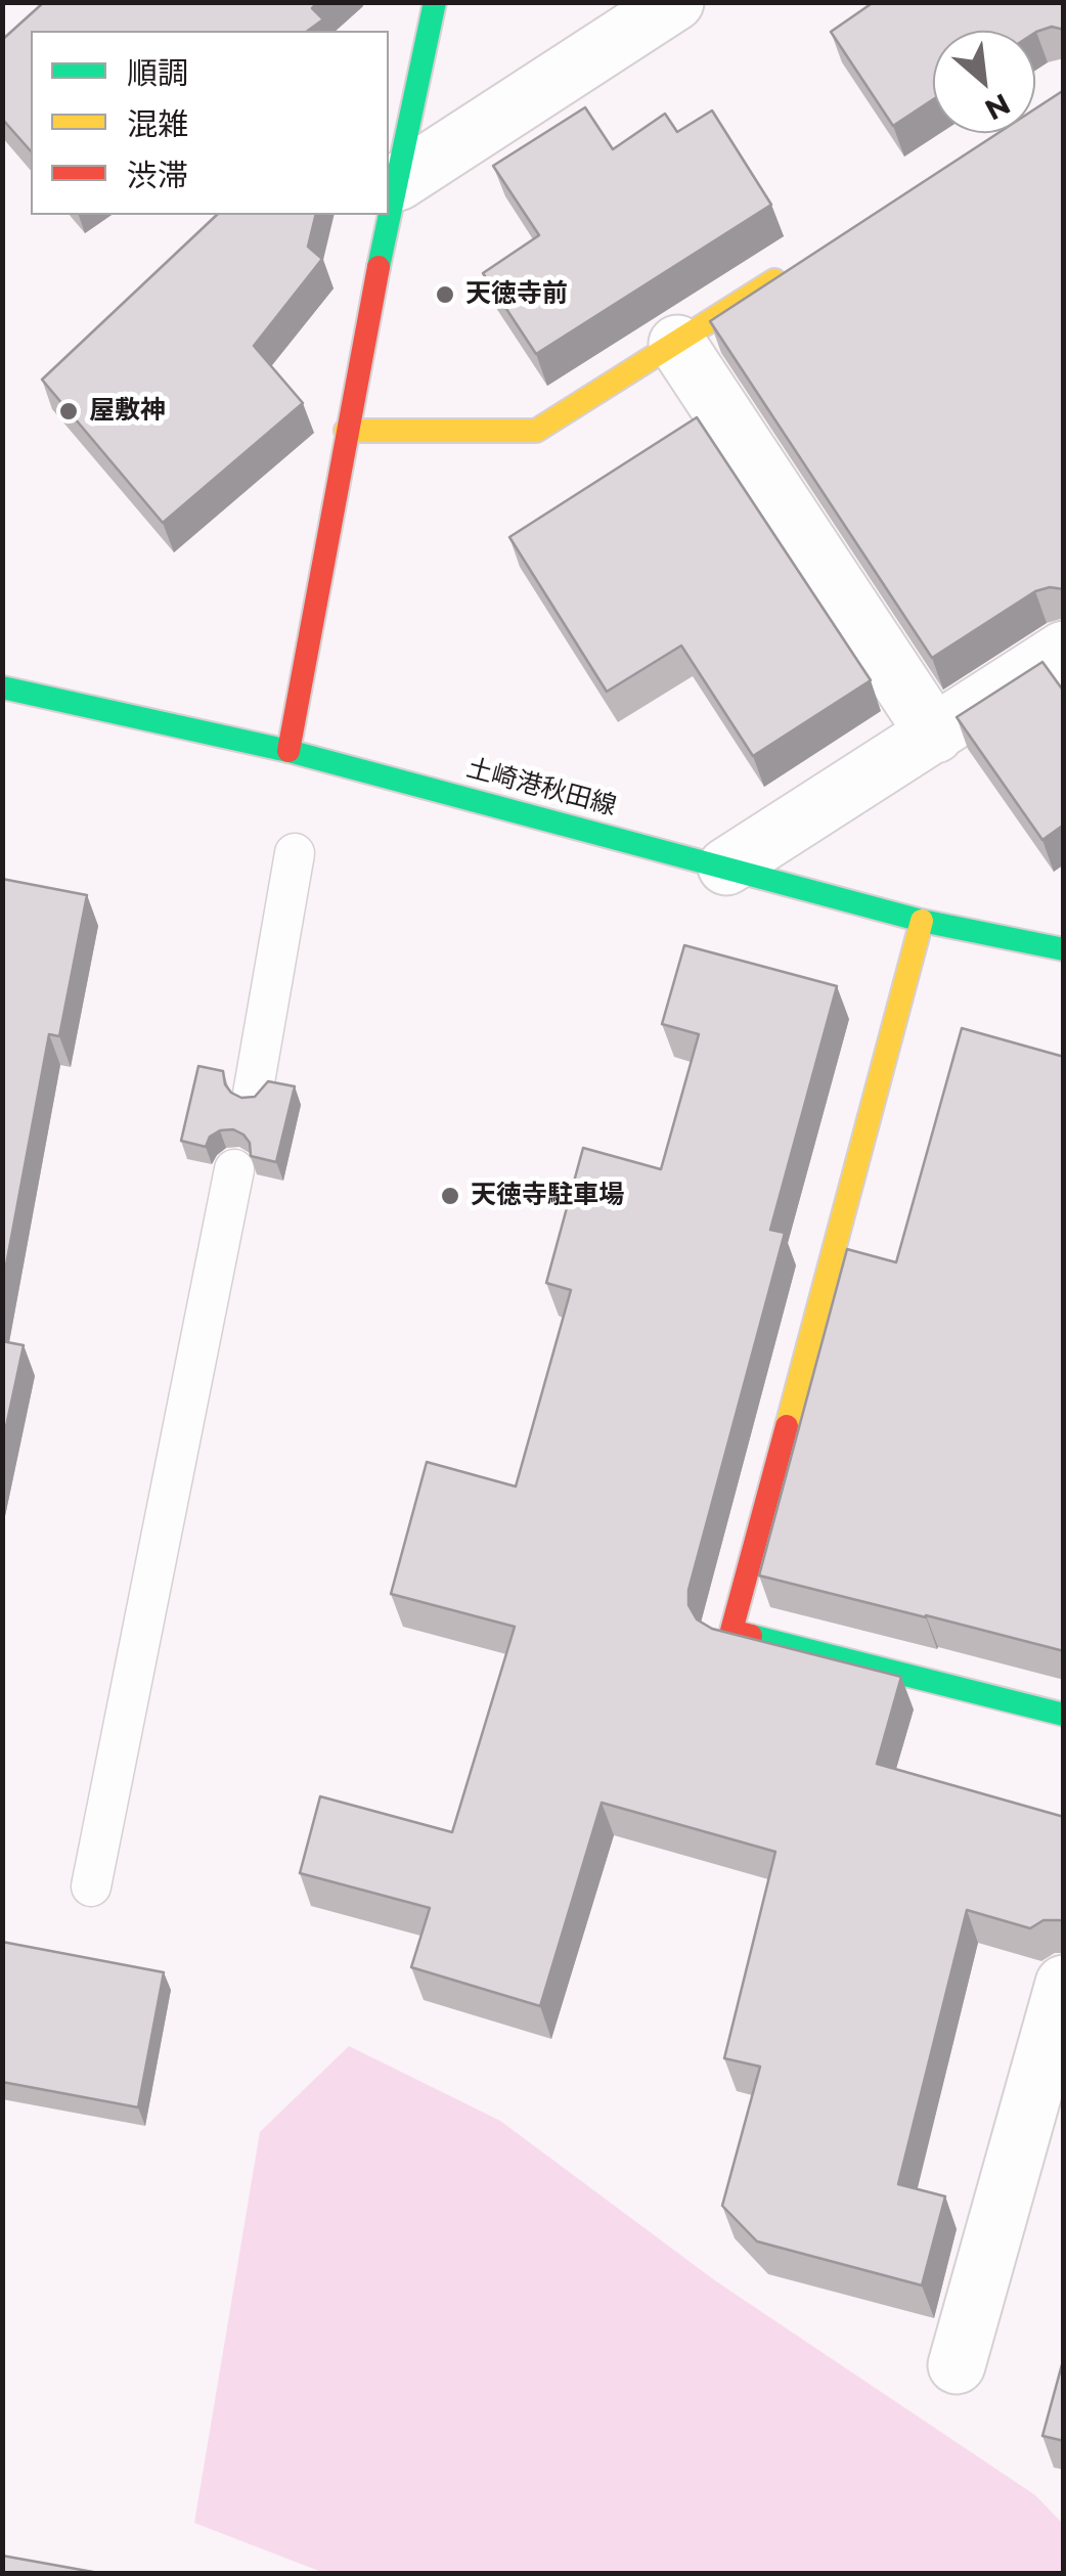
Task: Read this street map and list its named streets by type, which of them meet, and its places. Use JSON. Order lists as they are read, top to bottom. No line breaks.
{"streets":{"street":["土崎港秋田線"]},"places":["天徳寺前","屋敷神","天徳寺駐車場"],"legend":["順調","混雑","渋滞"],"north":"bottom right"}
